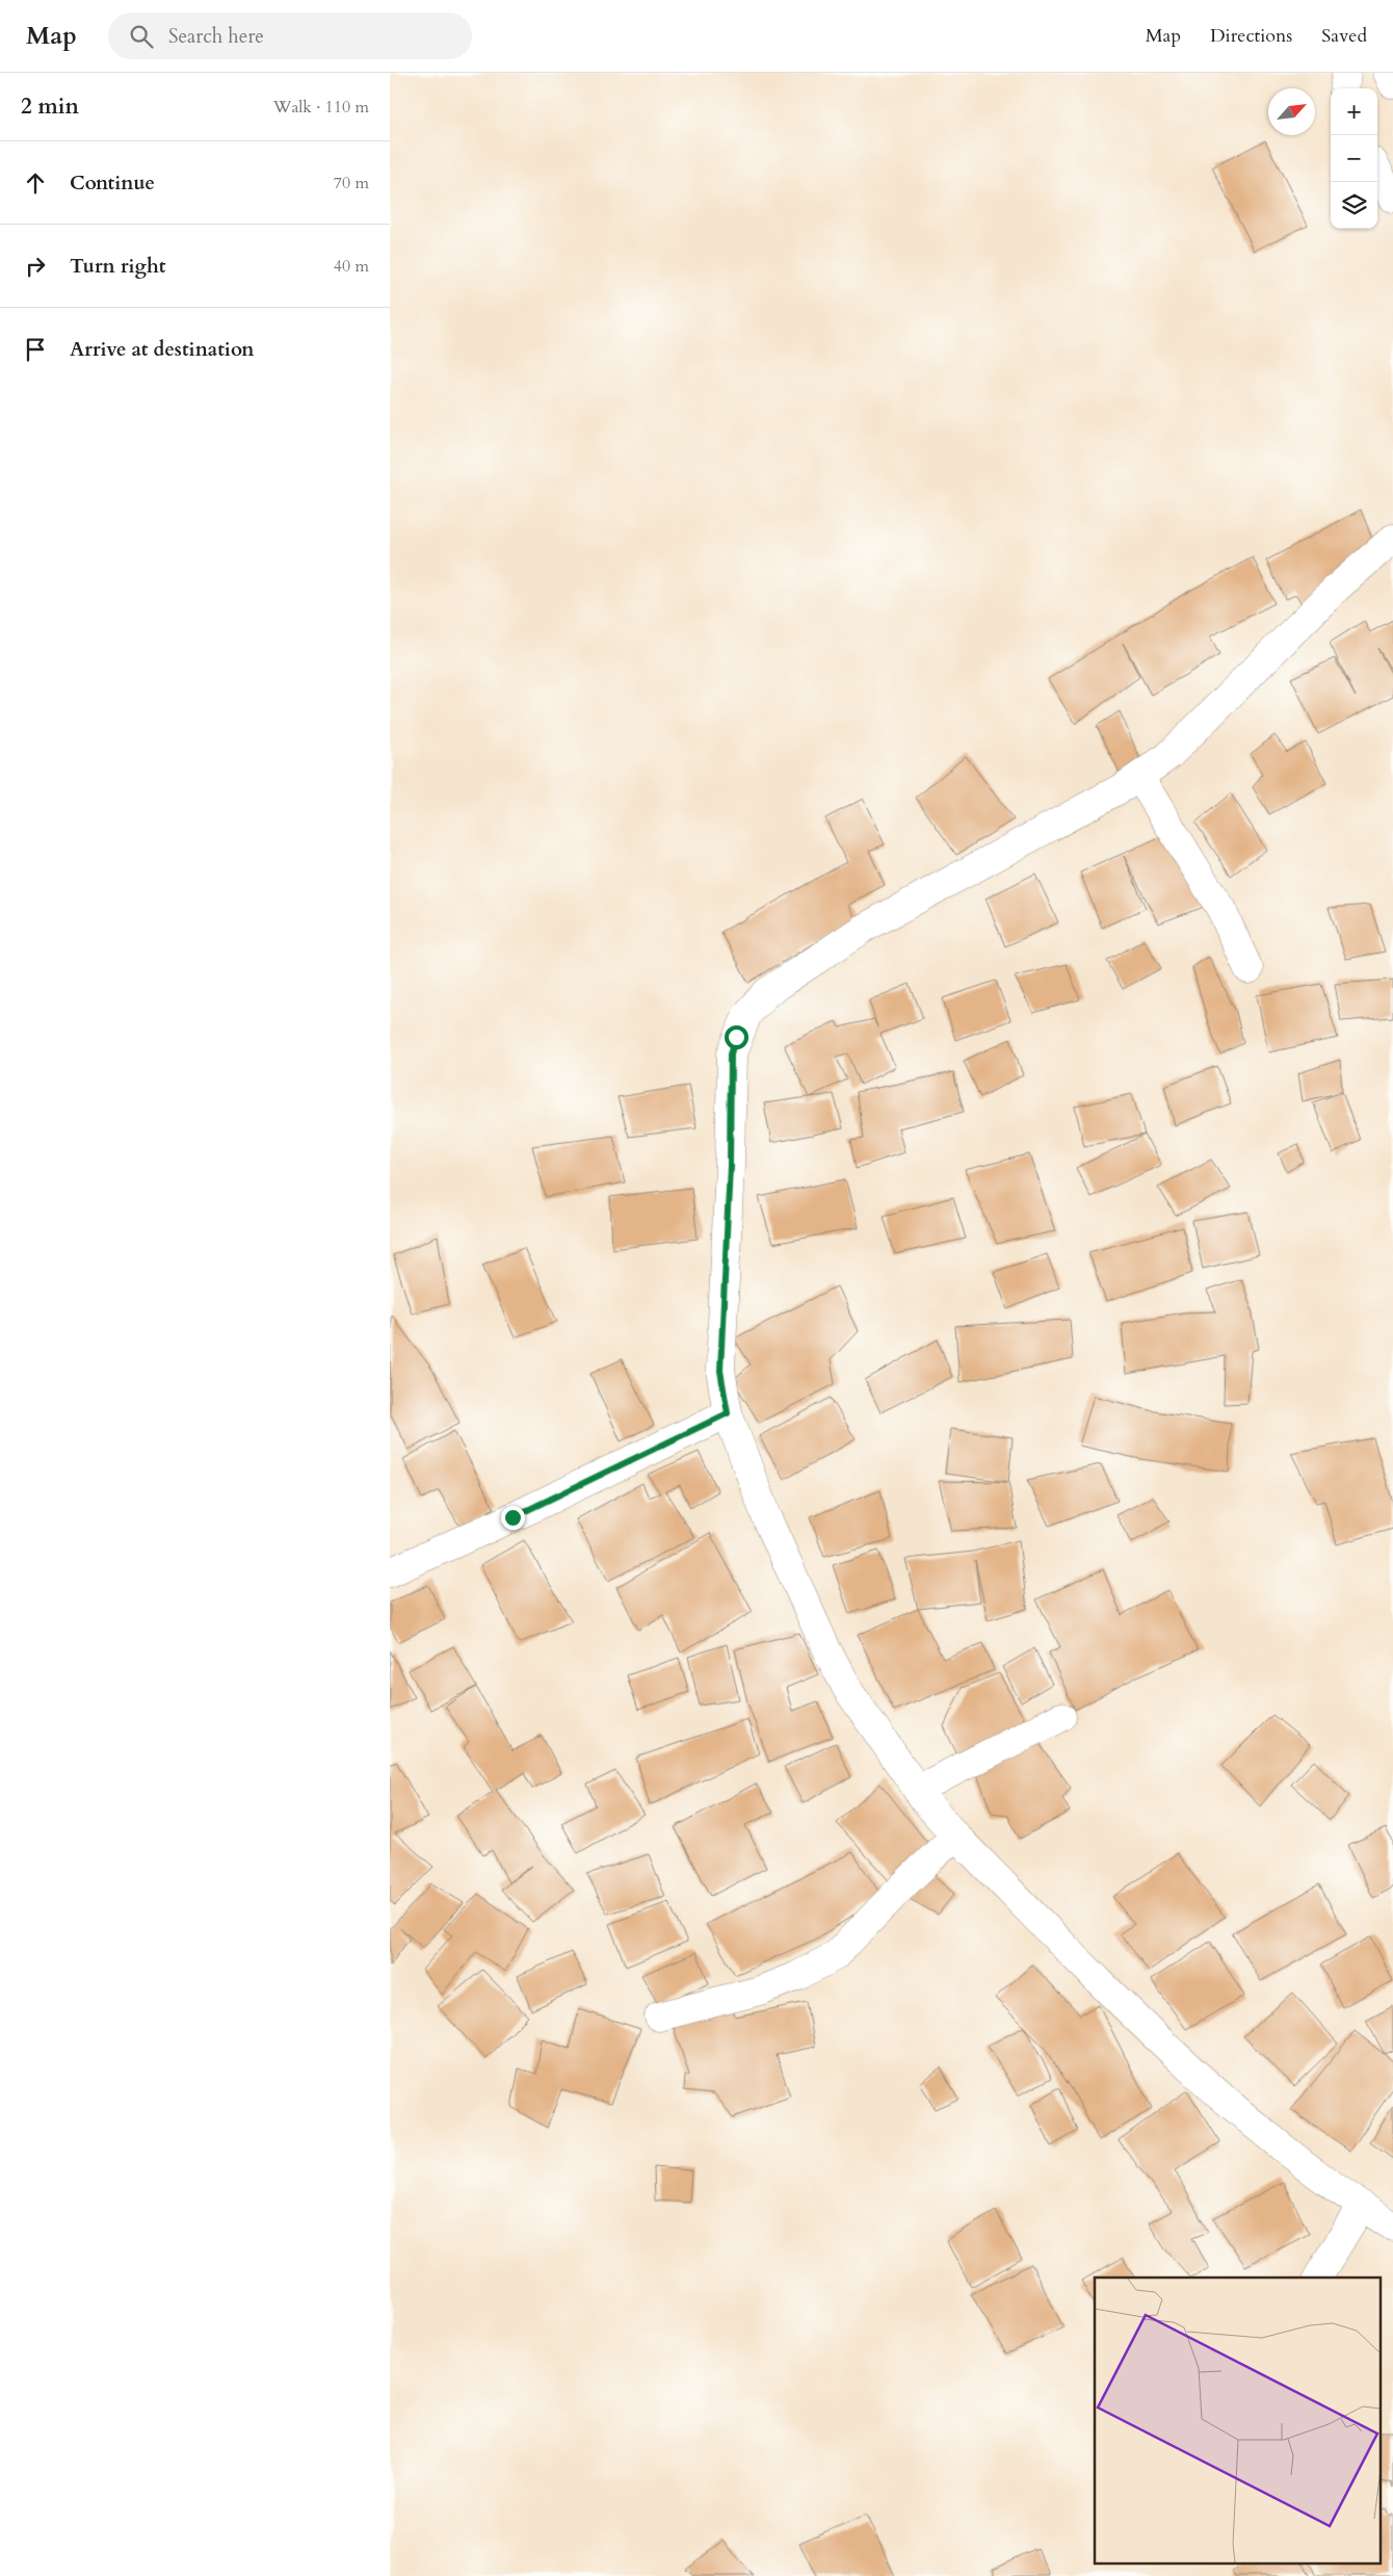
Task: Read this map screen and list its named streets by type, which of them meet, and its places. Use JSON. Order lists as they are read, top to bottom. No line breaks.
{"north":"top right","page":{"header":"Map","search":"Search here","nav":["Map","Directions","Saved"],"heading":["2 min","Walk · 110 m"],"map_buttons":["+","−"],"list":[["Continue","70 m"],["Turn right","40 m"],"Arrive at destination"]}}
